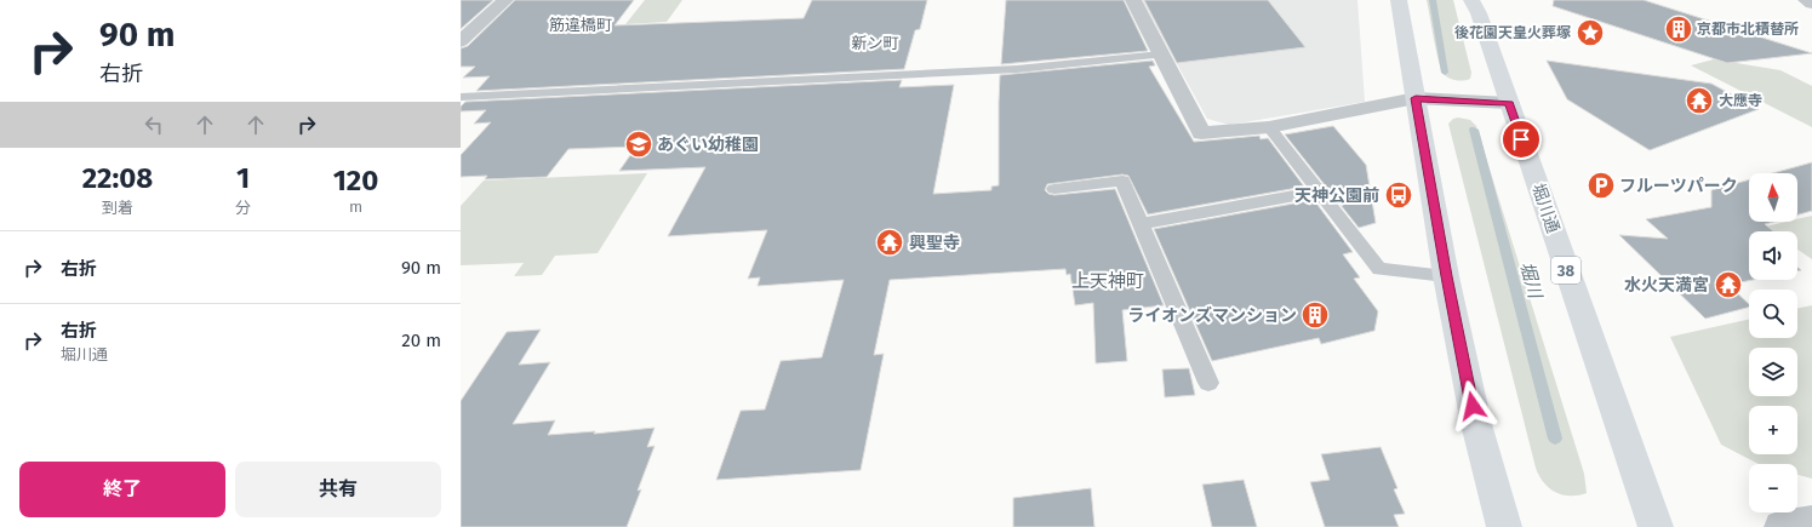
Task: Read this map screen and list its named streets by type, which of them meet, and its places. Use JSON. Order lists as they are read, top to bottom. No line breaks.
{"streets":{"main road":["堀川通","38"]},"districts":["筋違橋町","新ン町","上天神町"],"water":["堀川"],"places":{"building":["京都市北積替所","ライオンズマンション"],"place":["後花園天皇火葬塚"],"temple":["大應寺","興聖寺","水火天満宮"],"school or university":["あぐい幼稚園"],"parking":["フルーツパーク"],"bus stop":["天神公園前"]},"north":"top","page":{"turn":["90 m","右折"],"eta":["22:08","到着","1","分","120","m"],"map_buttons":["+","−"],"list":[{"name":"右折","value":"90 m"},{"name":"右折","note":"堀川通","value":"20 m"}],"buttons":["終了","共有"]}}
